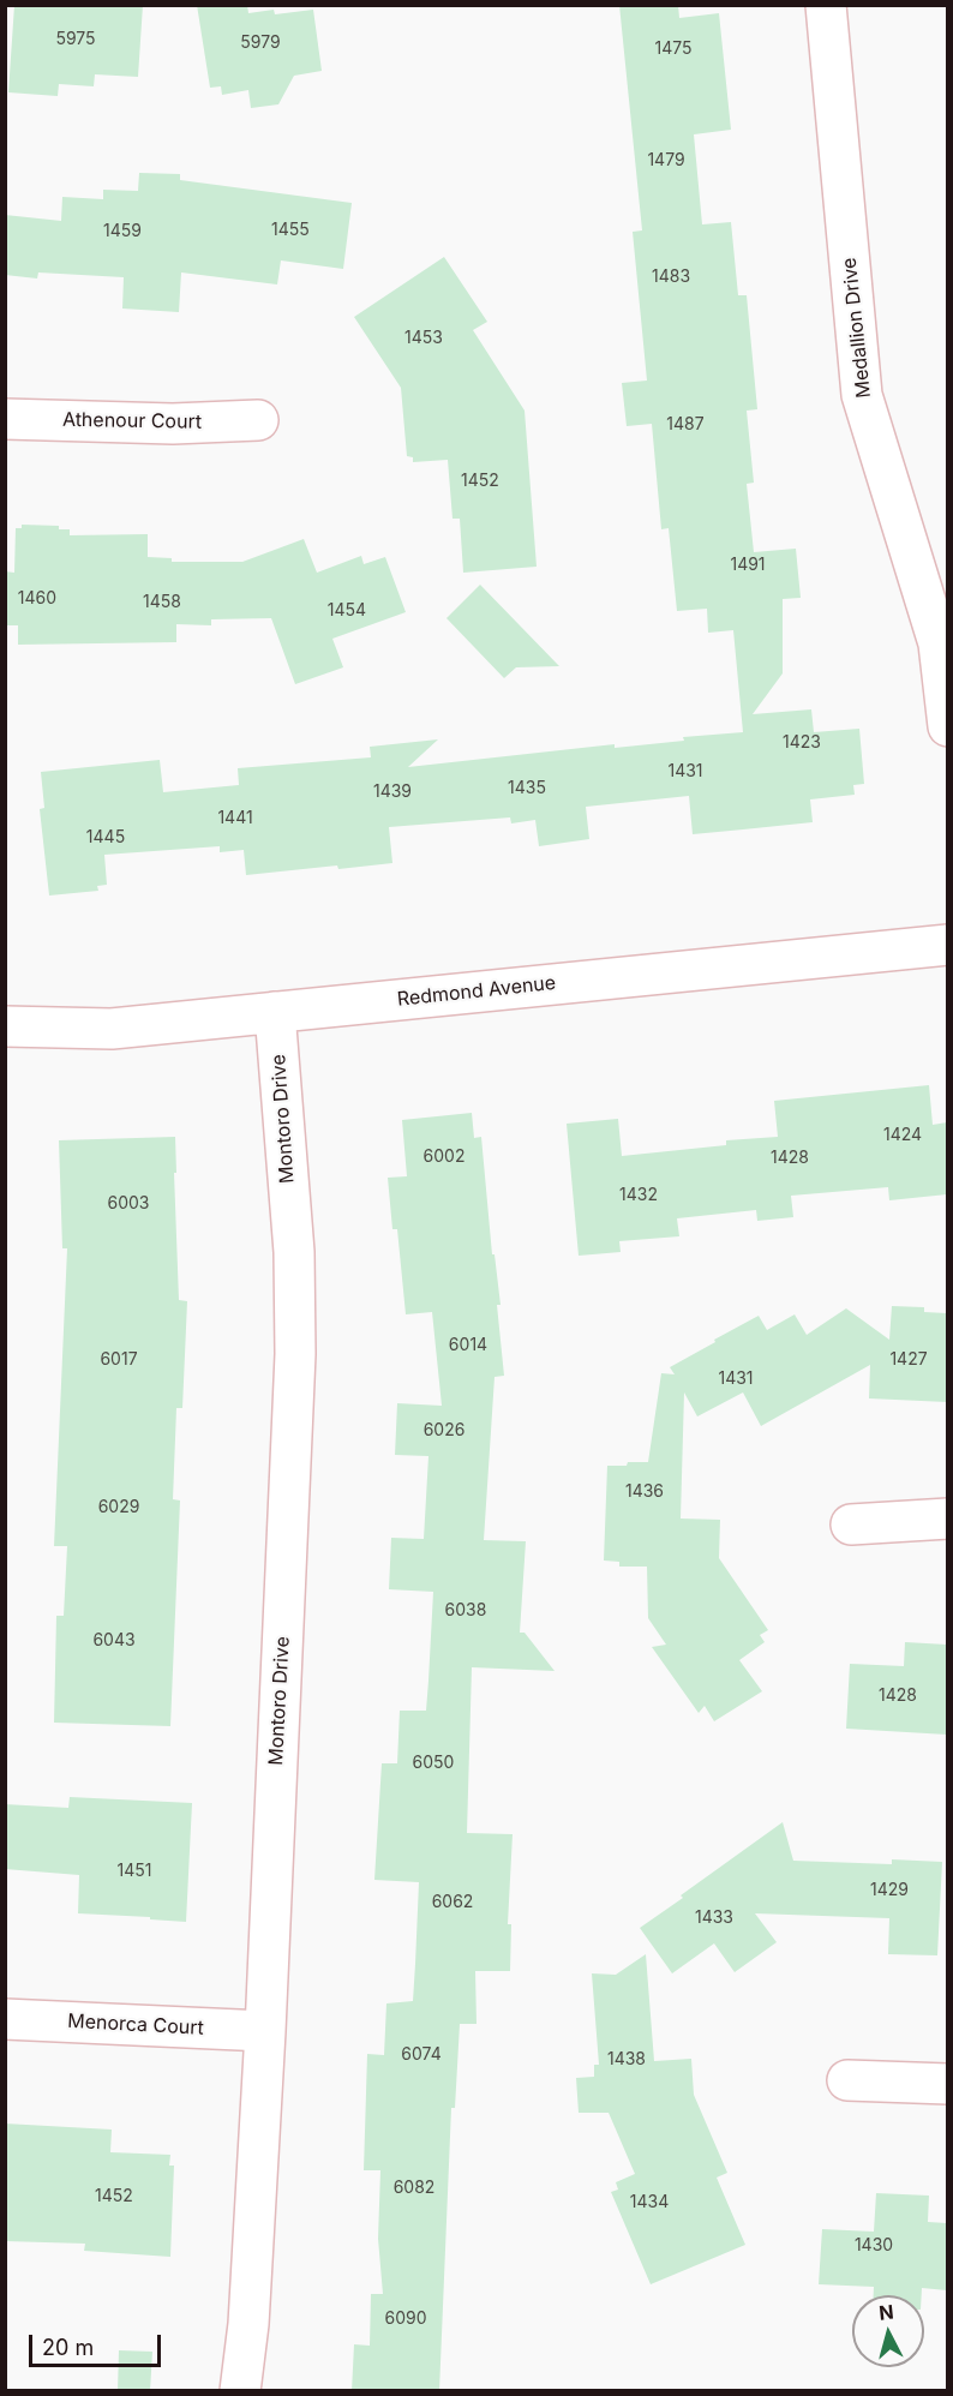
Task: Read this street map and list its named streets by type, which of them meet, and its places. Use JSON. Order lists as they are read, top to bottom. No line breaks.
{"streets":{"street":["Medallion Drive","Athenour Court","Redmond Avenue","Montoro Drive","Menorca Court"]},"crossings":[["Redmond Avenue","Montoro Drive"],["Montoro Drive","Menorca Court"]],"house_numbers":["5975","5979","1475","1479","1455","1459","1483","1453","1487","1452","1491","1460","1458","1454","1423","1431","1435","1439","1441","1445","1424","6002","1428","1432","6003","6014","6017","1427","1431","6026","1436","6029","6038","6043","1428","6050","1451","1429","6062","1433","6074","1438","6082","1452","1434","1430","6090"],"scale_bar":"20 m","north":"top"}
